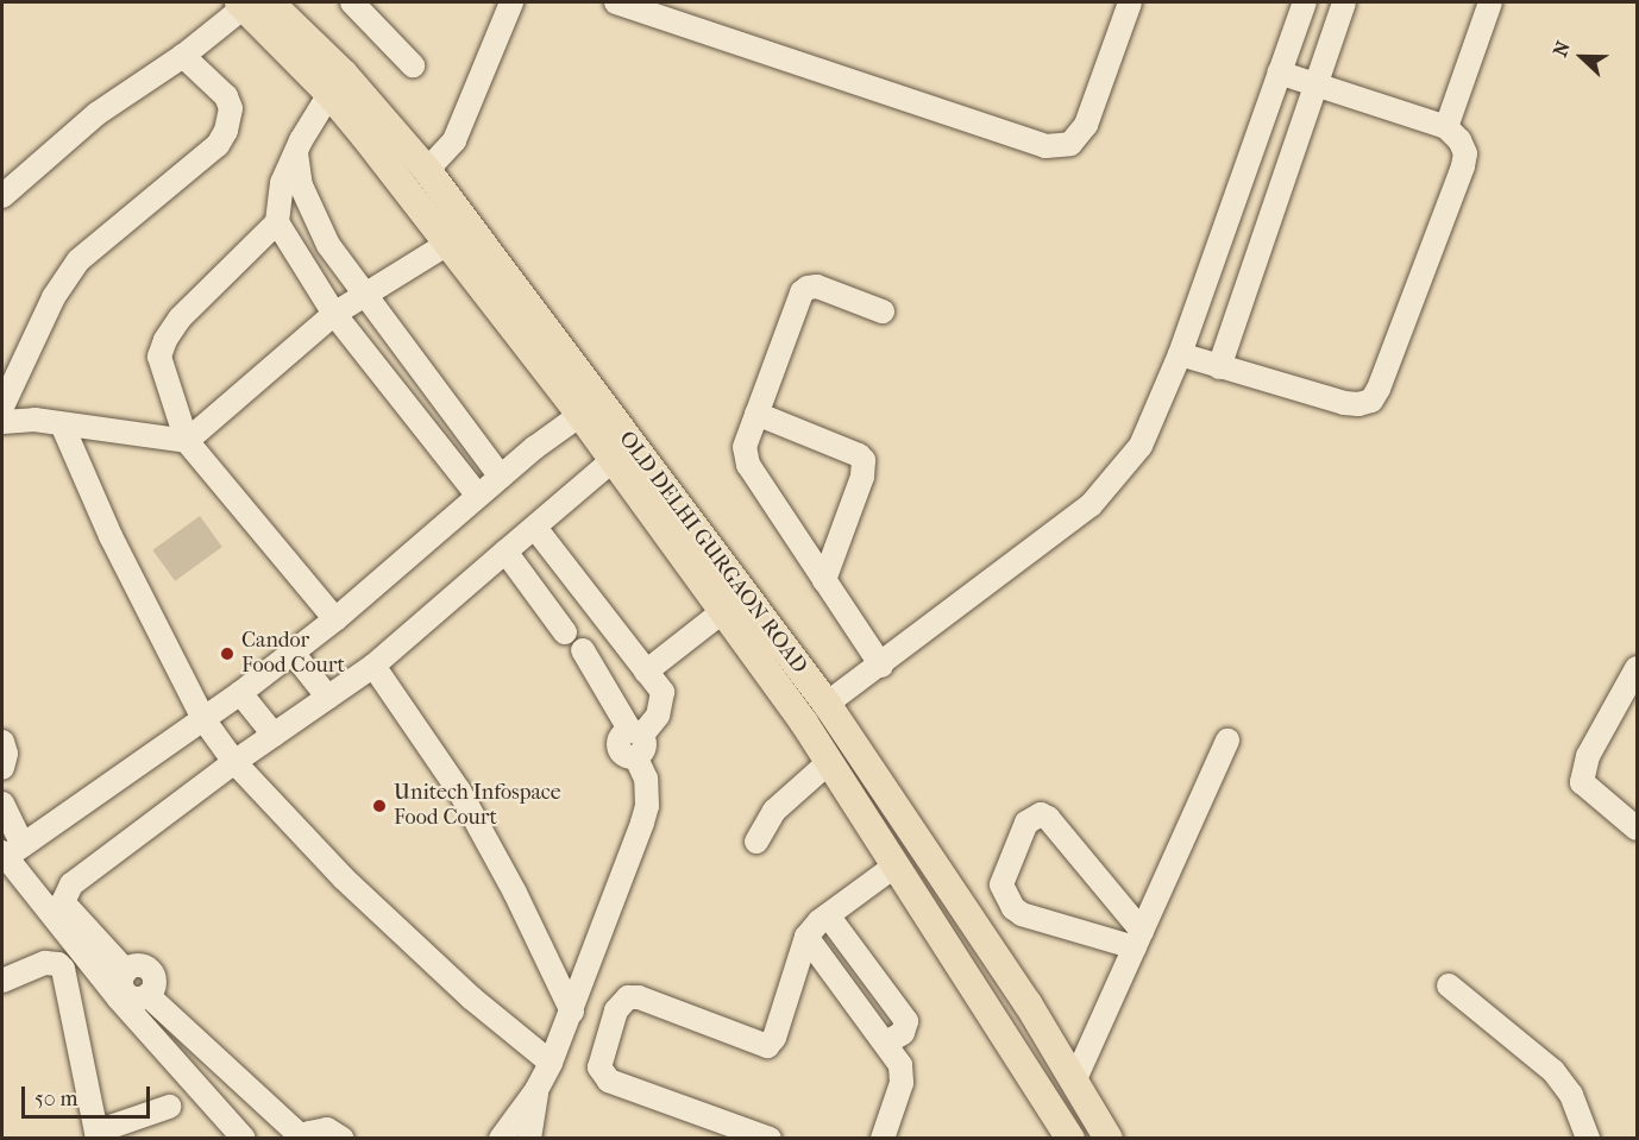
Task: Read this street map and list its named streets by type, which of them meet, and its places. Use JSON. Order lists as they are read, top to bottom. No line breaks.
{"streets":{"main road":["OLD DELHI GURGAON ROAD"]},"places":["Candor Food Court","Unitech Infospace Food Court"],"scale_bar":"50 m","north":"left"}
